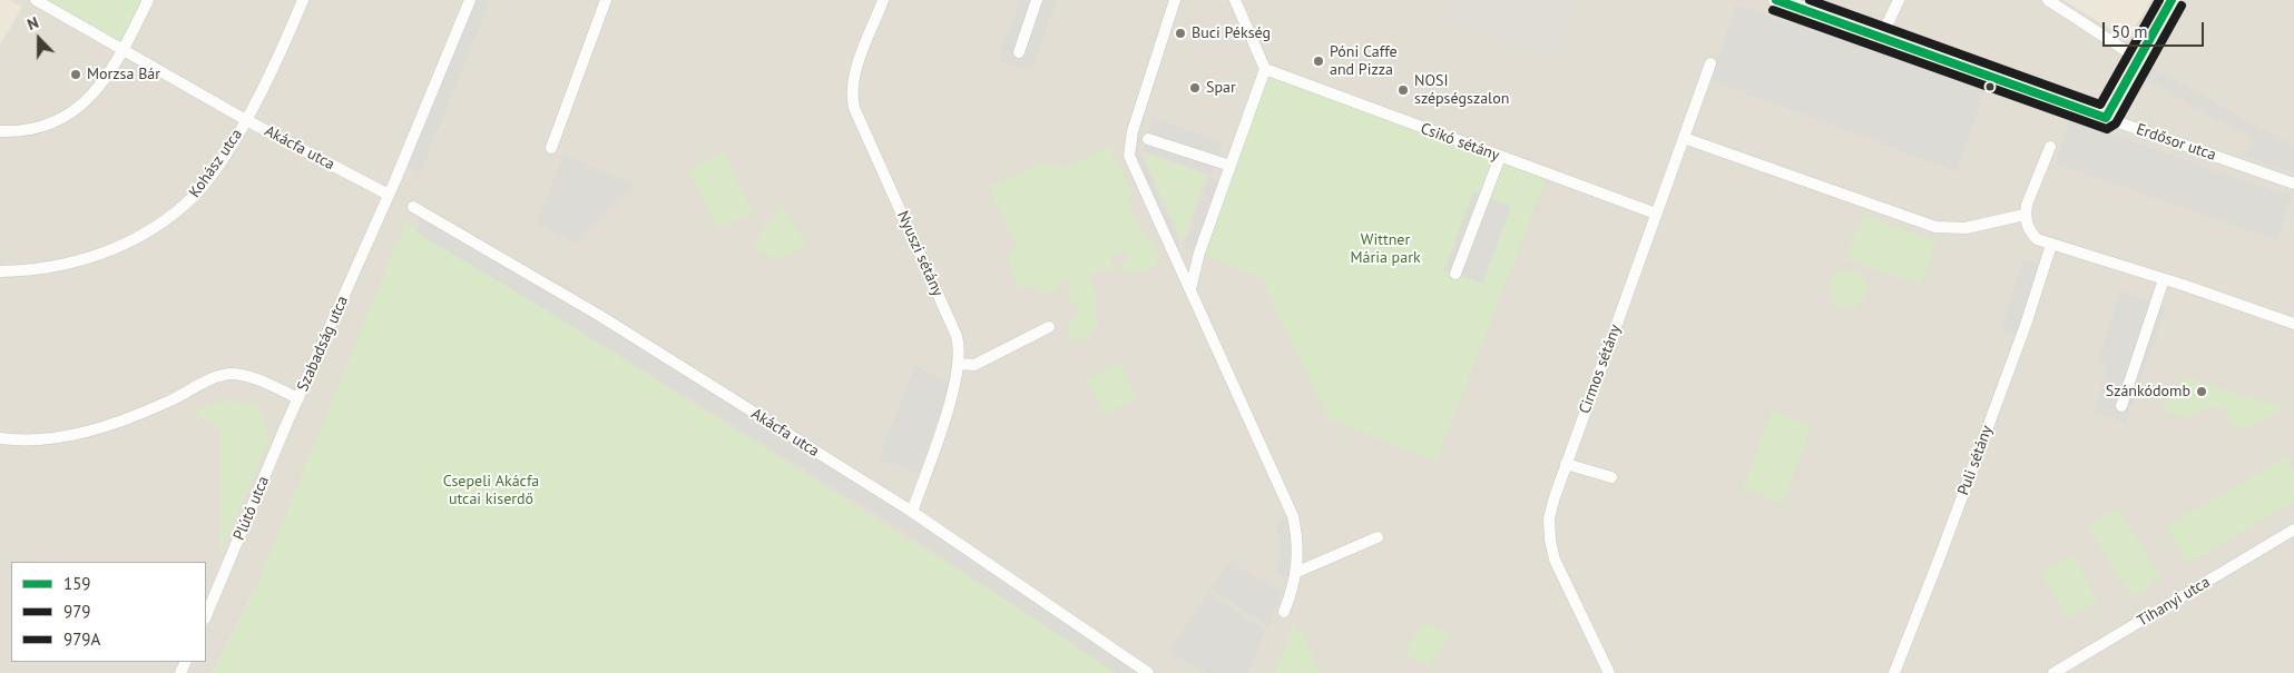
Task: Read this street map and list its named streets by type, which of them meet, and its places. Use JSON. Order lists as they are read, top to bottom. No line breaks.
{"streets":{"street":["Csikó sétány","Erdősor utca","Akácfa utca","Kohász utca","Nyuszi sétány","Szabadság utca","Cirmos sétány","Puli sétány","Plútó utca","Tihanyi utca"]},"crossings":[["Csikó sétány","Cirmos sétány"],["Akácfa utca","Kohász utca"],["Akácfa utca","Nyuszi sétány"],["Akácfa utca","Szabadság utca"],["Szabadság utca","Plútó utca"]],"parks":["Wittner Mária park","Csepeli Akácfa utcai kiserdő"],"places":["Buci Pékség","Póni Caffe and Pizza","Morzsa Bár","Spar","NOSI szépségszalon","Szánkódomb"],"lines":["transit line 159","transit line 979A","transit line 979"],"legend":["159","979","979A"],"scale_bar":"50 m","north":"top"}
